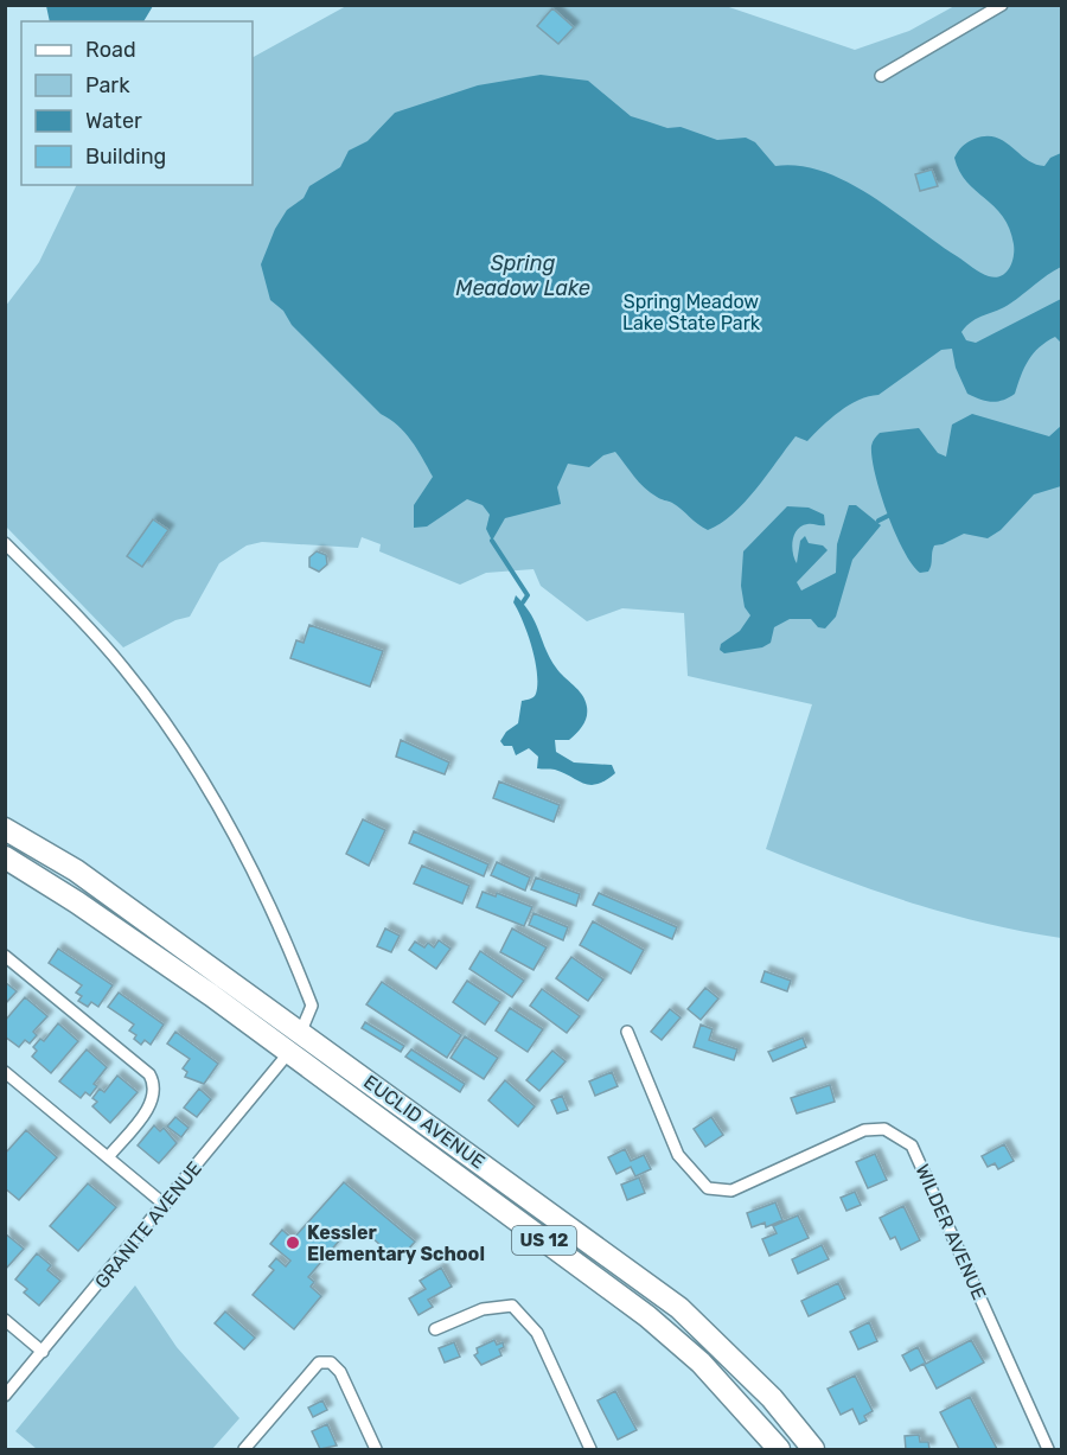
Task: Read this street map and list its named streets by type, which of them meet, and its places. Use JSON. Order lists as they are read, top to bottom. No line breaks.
{"streets":{"highway":["EUCLID AVENUE","US 12"],"street":["GRANITE AVENUE","WILDER AVENUE"]},"crossings":[["EUCLID AVENUE","GRANITE AVENUE"]],"water":["Spring Meadow Lake"],"parks":["Spring Meadow Lake State Park"],"places":["Kessler Elementary School"],"legend":["Road","Park","Water","Building"]}
